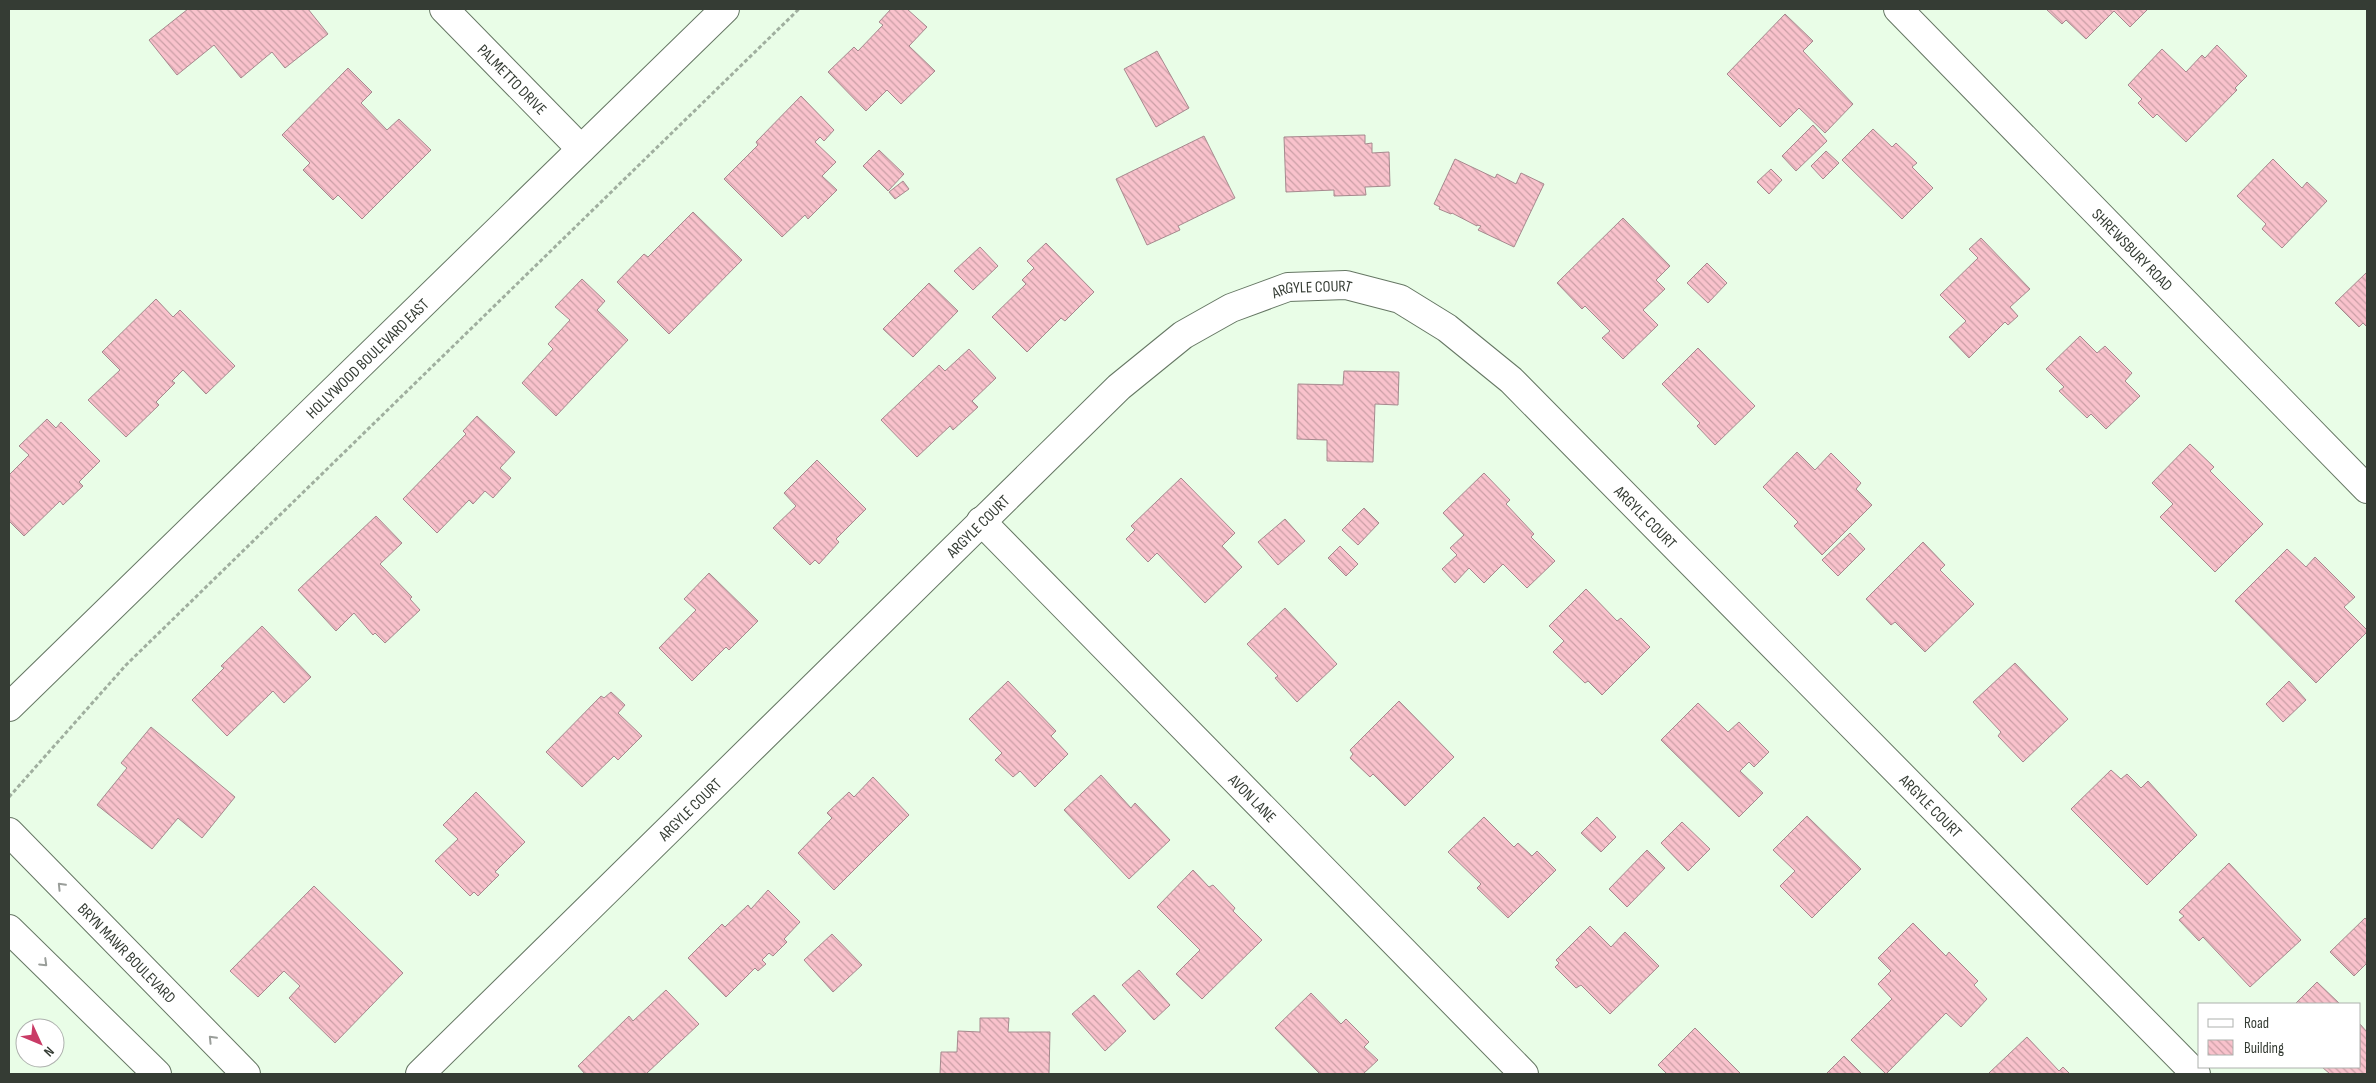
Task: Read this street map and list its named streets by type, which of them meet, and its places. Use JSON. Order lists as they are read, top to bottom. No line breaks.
{"streets":{"street":["PALMETTO DRIVE","SHREWSBURY ROAD","ARGYLE COURT","HOLLYWOOD BOULEVARD EAST","AVON LANE","BRYN MAWR BOULEVARD"]},"crossings":[["PALMETTO DRIVE","HOLLYWOOD BOULEVARD EAST"],["ARGYLE COURT","AVON LANE"]],"legend":["Road","Building"],"north":"bottom right"}
